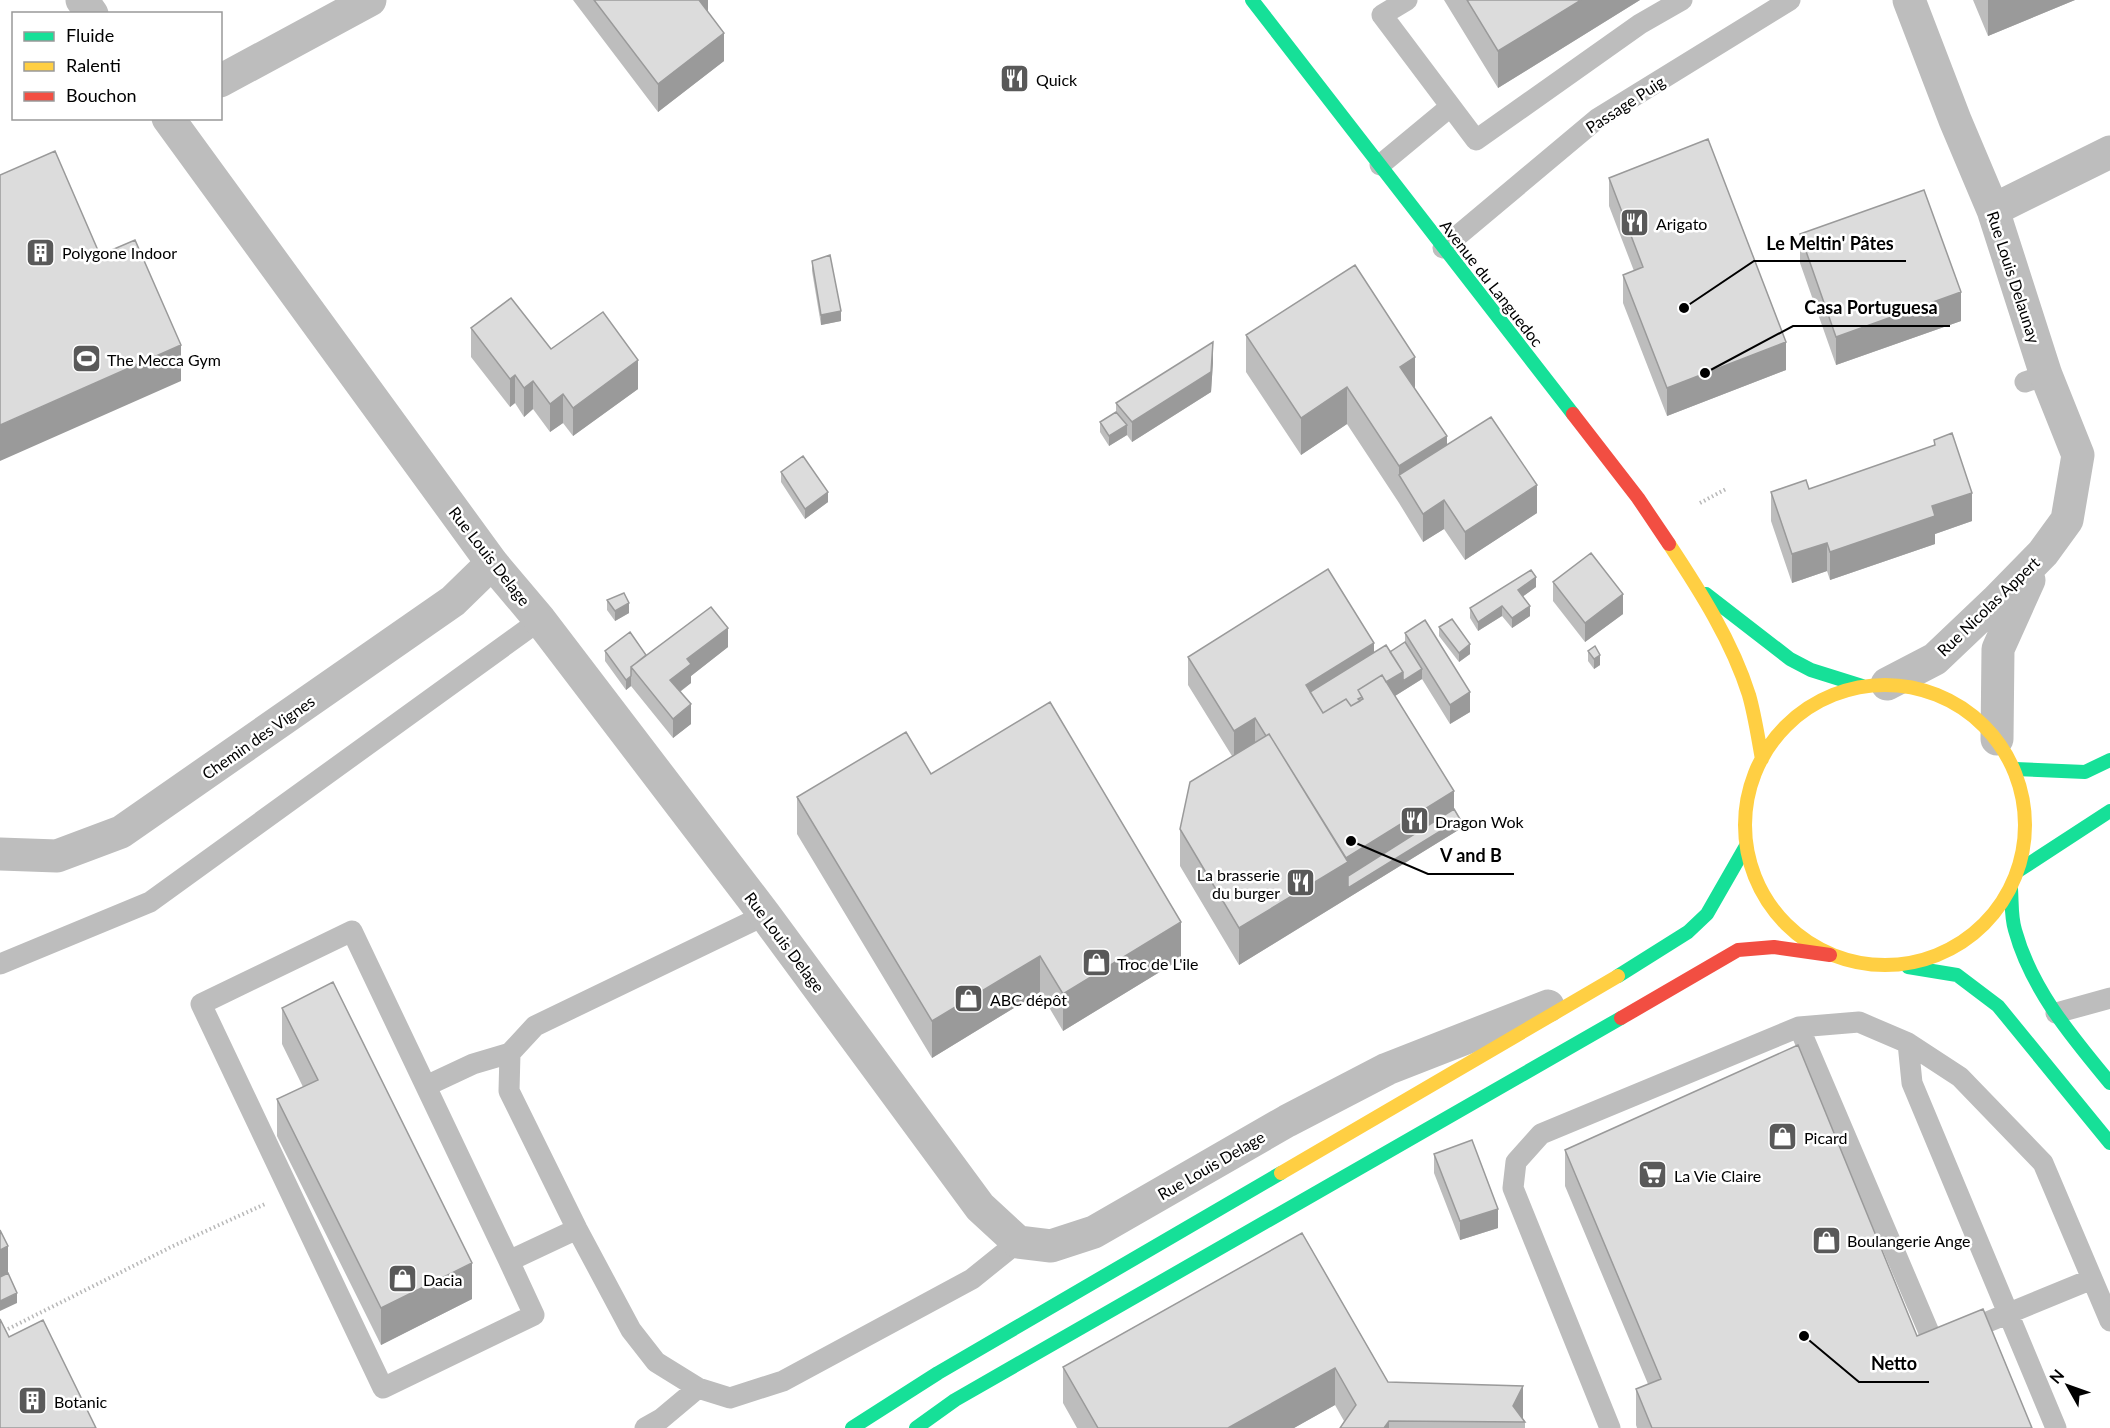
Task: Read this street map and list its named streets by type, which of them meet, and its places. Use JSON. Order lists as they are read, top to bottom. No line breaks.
{"streets":{"main road":["Avenue du Languedoc"],"street":["Rue Louis Delaunay","Rue Louis Delage","Rue Nicolas Appert","Chemin des Vignes"],"lane":["Passage Puig"]},"crossings":[["Passage Puig","Avenue du Languedoc"],["Rue Louis Delaunay","Rue Nicolas Appert"],["Avenue du Languedoc","Rue Nicolas Appert"],["Rue Louis Delage","Chemin des Vignes"]],"places":{"restaurant":["Quick","Arigato","Dragon Wok","La brasserie du burger"],"building":["Polygone Indoor","Botanic"],"other":["Le Meltin' Pâtes","Casa Portuguesa","V and B","Netto"],"sports":["The Mecca Gym"],"shop":["Troc de L'ile","ABC dépôt","Picard","Boulangerie Ange","Dacia"],"supermarket":["La Vie Claire"]},"legend":["Fluide","Ralenti","Bouchon"],"north":"top left"}
